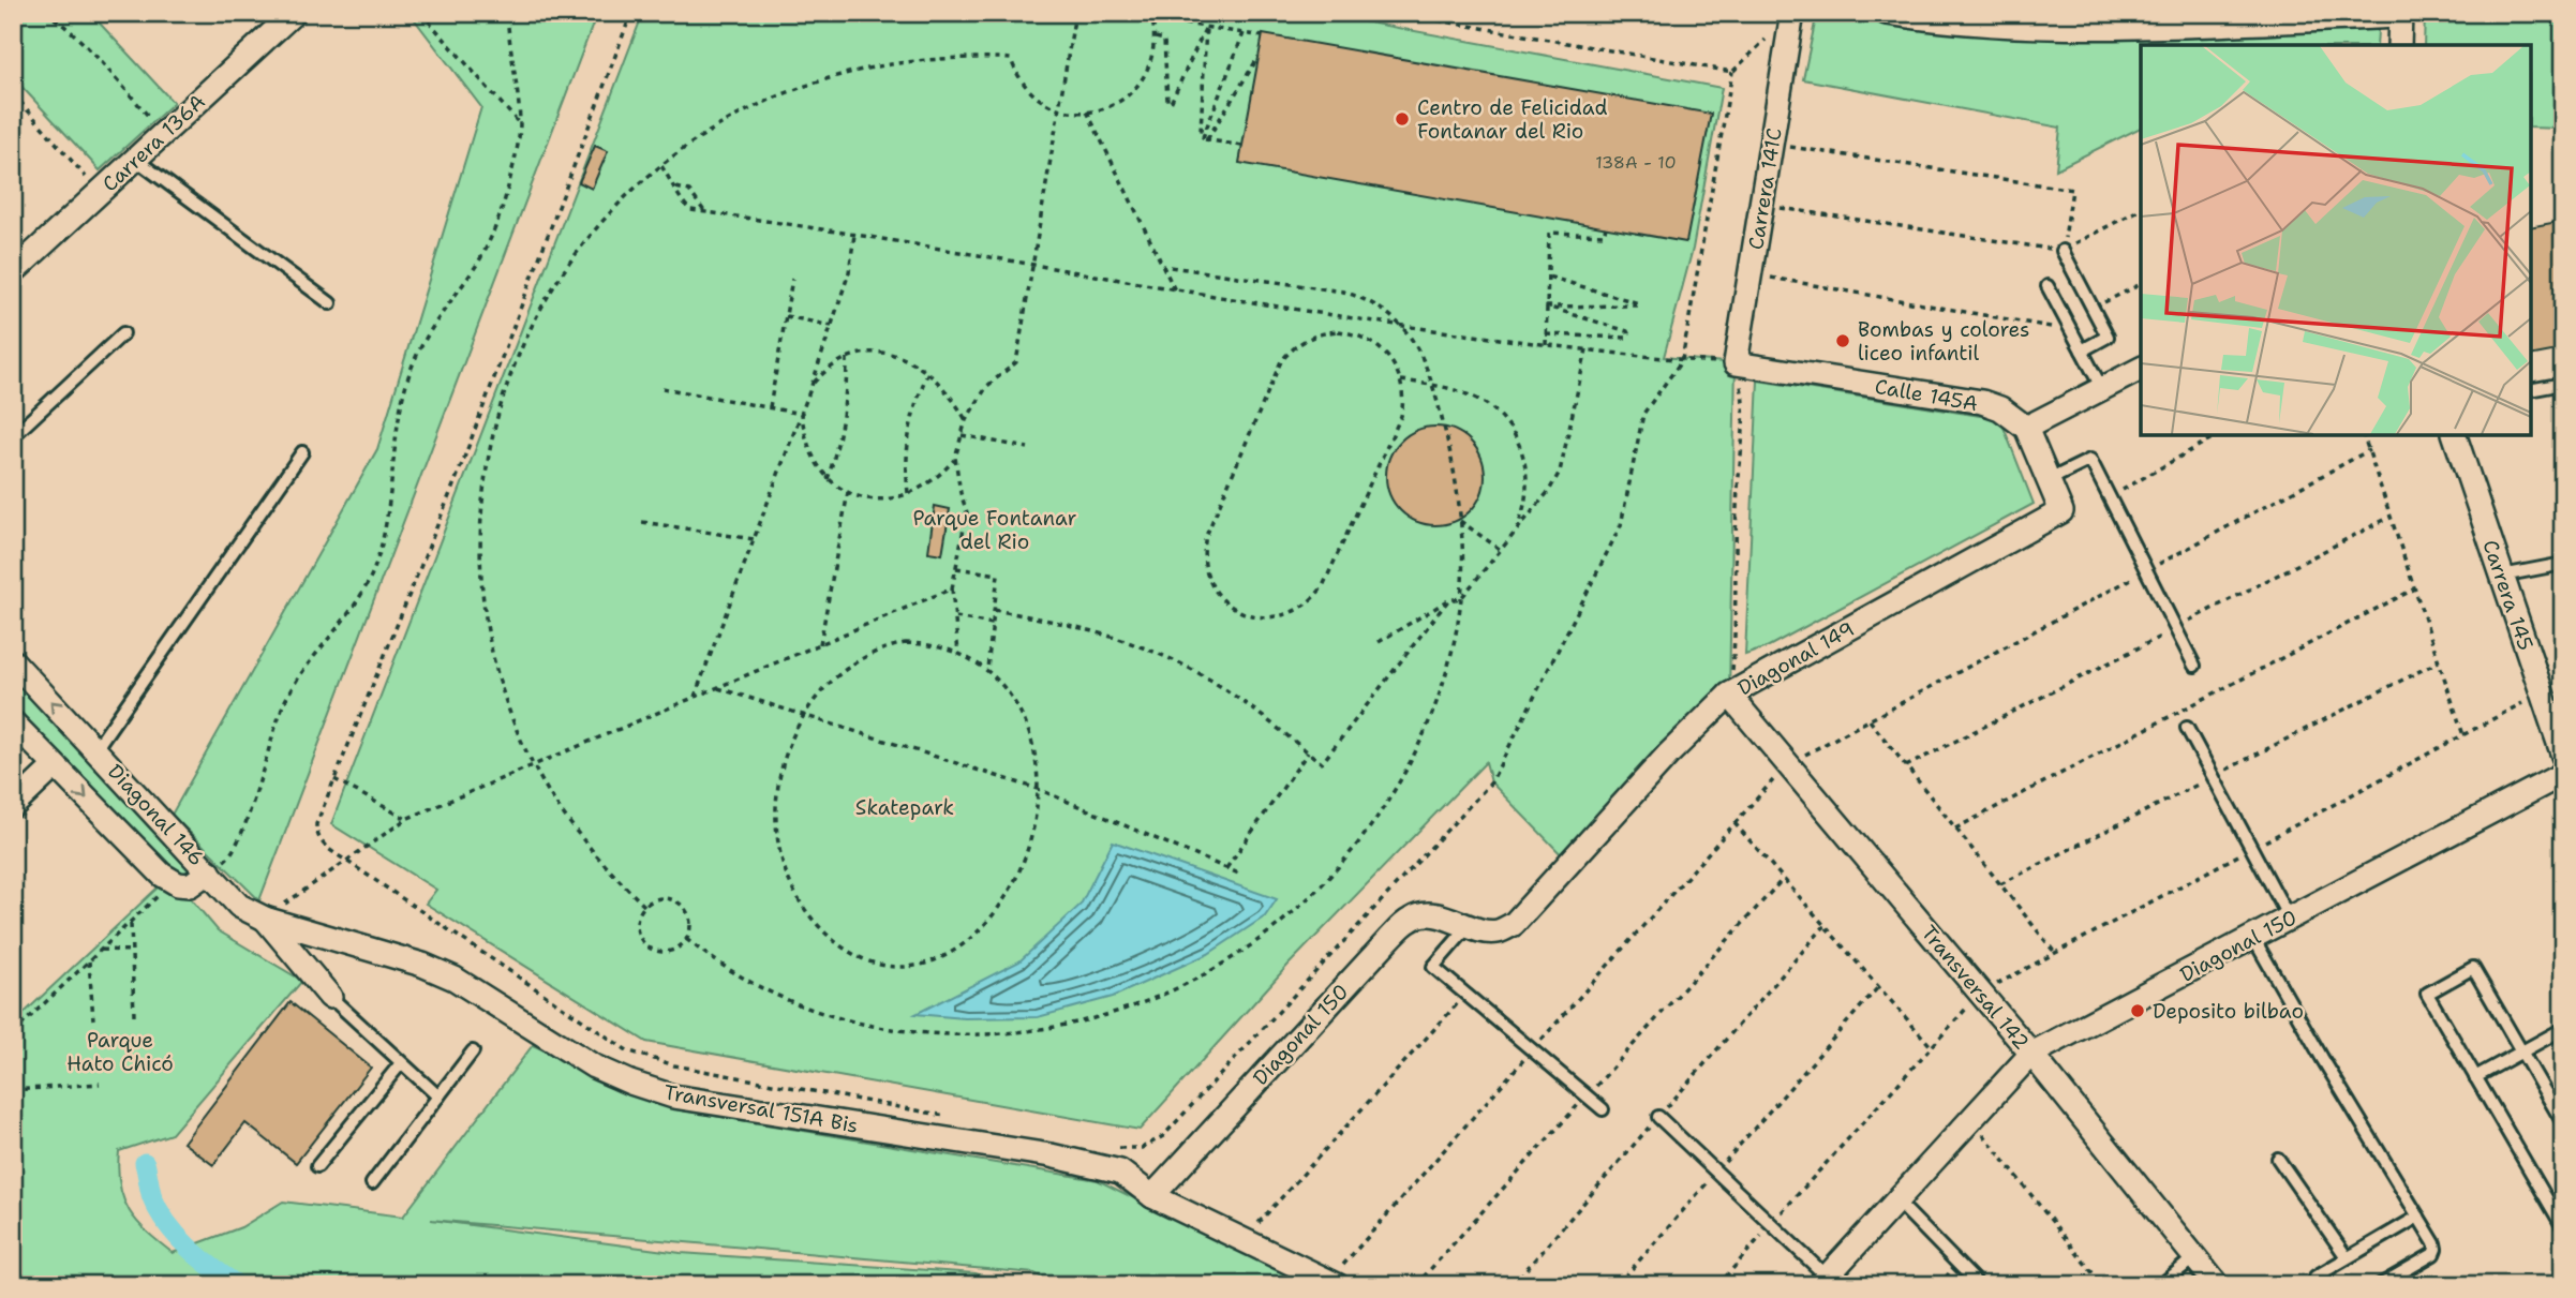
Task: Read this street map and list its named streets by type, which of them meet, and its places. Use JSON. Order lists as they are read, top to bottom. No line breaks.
{"streets":{"street":["Carrera 136A","Carrera 141C","Calle 145A","Carrera 145","Diagonal 149","Diagonal 146","Diagonal 150","Transversal 142","Transversal 151A Bis"]},"crossings":[["Carrera 141C","Calle 145A"],["Diagonal 149","Diagonal 150"],["Diagonal 149","Transversal 142"],["Diagonal 146","Transversal 151A Bis"],["Diagonal 150","Transversal 142"],["Diagonal 150","Transversal 151A Bis"]],"parks":["Parque Fontanar del Rio","Skatepark","Parque Hato Chicó"],"places":["Centro de Felicidad Fontanar del Rio","Bombas y colores liceo infantil","Deposito bilbao"],"house_numbers":["138A - 10"]}
